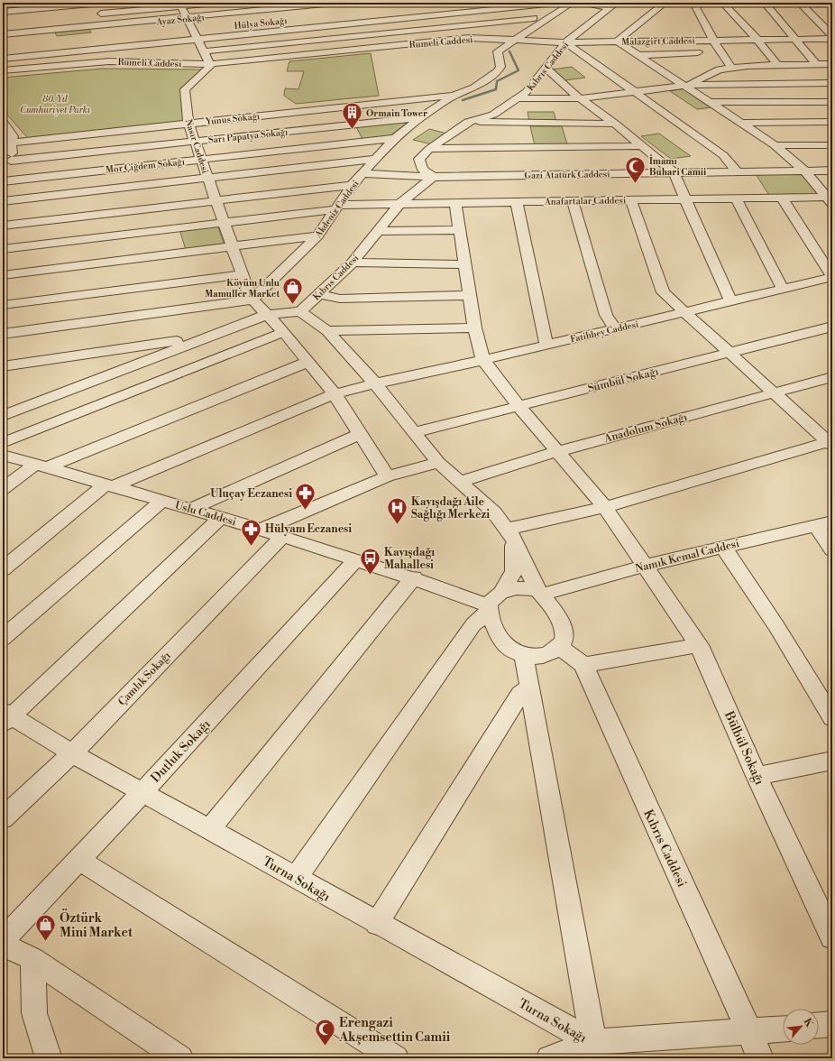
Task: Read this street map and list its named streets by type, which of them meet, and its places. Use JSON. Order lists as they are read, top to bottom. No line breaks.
{"streets":{"street":["Hülya Sokağı","Malazgirt Caddesi","Rumeli Caddesi","Kıbrıs Caddesi","Yunus Sokağı","Sarı Papatya Sokağı","Nasır Caddesi","Mor Çiğdem Sokağı","Gazi Atatürk Caddesi","Anafartalar Caddesi","Akdeniz Caddesi","Fatihbey Caddesi","Sümbül Sokağı","Anadolum Sokağı","Uslu Caddesi","Namık Kemal Caddesi","Çamlık Sokağı","Bülbül Sokağı","Dutluk Sokağı","Turna Sokağı"]},"crossings":[["Malazgirt Caddesi","Rumeli Caddesi"],["Malazgirt Caddesi","Kıbrıs Caddesi"],["Malazgirt Caddesi","Akdeniz Caddesi"],["Rumeli Caddesi","Nasır Caddesi"],["Kıbrıs Caddesi","Gazi Atatürk Caddesi"],["Kıbrıs Caddesi","Anafartalar Caddesi"],["Kıbrıs Caddesi","Uslu Caddesi"],["Kıbrıs Caddesi","Namık Kemal Caddesi"],["Yunus Sokağı","Nasır Caddesi"],["Yunus Sokağı","Akdeniz Caddesi"],["Sarı Papatya Sokağı","Nasır Caddesi"],["Sarı Papatya Sokağı","Akdeniz Caddesi"],["Nasır Caddesi","Mor Çiğdem Sokağı"],["Nasır Caddesi","Anafartalar Caddesi"],["Nasır Caddesi","Akdeniz Caddesi"],["Mor Çiğdem Sokağı","Akdeniz Caddesi"],["Gazi Atatürk Caddesi","Akdeniz Caddesi"],["Anafartalar Caddesi","Akdeniz Caddesi"],["Fatihbey Caddesi","Uslu Caddesi"],["Fatihbey Caddesi","Bülbül Sokağı"],["Sümbül Sokağı","Bülbül Sokağı"],["Anadolum Sokağı","Bülbül Sokağı"],["Uslu Caddesi","Namık Kemal Caddesi"],["Uslu Caddesi","Çamlık Sokağı"],["Uslu Caddesi","Dutluk Sokağı"],["Namık Kemal Caddesi","Bülbül Sokağı"],["Çamlık Sokağı","Turna Sokağı"],["Dutluk Sokağı","Turna Sokağı"]],"parks":["80. Yıl Cumhuriyet Parkı"],"places":{"building":["Ormain Tower"],"mosque":["İmamı Buhari Camii","Erengazi Akşemsettin Camii"],"shop":["Köyüm Unlu Mamuller Market","Öztürk Mini Market"],"pharmacy":["Uluçay Eczanesi","Hülyam Eczanesi"],"hospital":["Kayışdağı Aile Sağlığı Merkezi"],"bus stop":["Kayışdağı Mahallesi"]},"north":"top right"}
